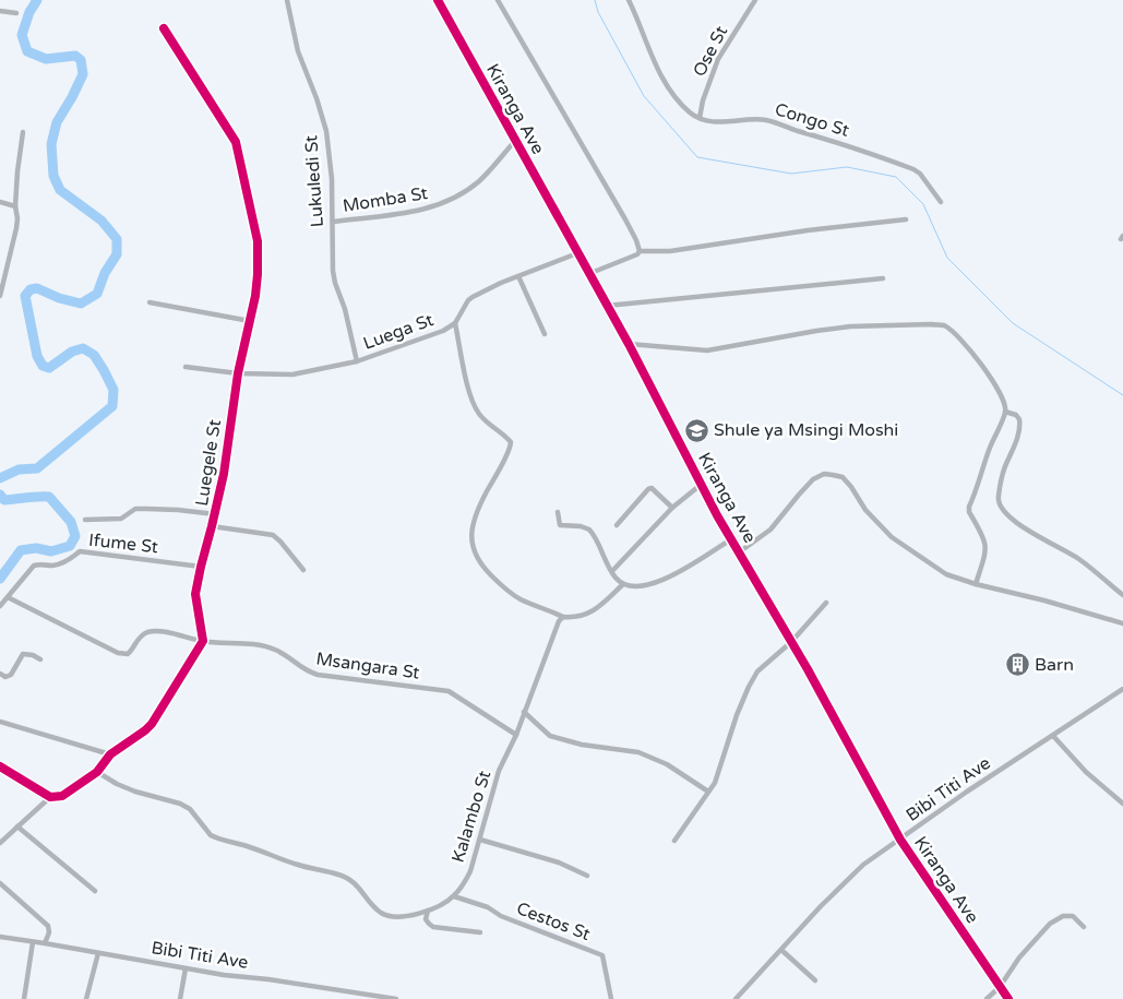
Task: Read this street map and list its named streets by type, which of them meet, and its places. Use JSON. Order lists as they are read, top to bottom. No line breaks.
{"streets":{"street":["Ose St","Kiranga Ave","Congo St","Lukuledi St","Momba St","Luega St","Luegele St","Ifume St","Msangara St","Bibi Titi Ave","Kalambo St","Cestos St"]},"crossings":[["Ose St","Congo St"],["Kiranga Ave","Momba St"],["Kiranga Ave","Luega St"],["Kiranga Ave","Bibi Titi Ave"],["Lukuledi St","Momba St"],["Lukuledi St","Luega St"],["Luega St","Luegele St"],["Luegele St","Ifume St"],["Luegele St","Msangara St"],["Ifume St","Msangara St"],["Msangara St","Kalambo St"],["Kalambo St","Cestos St"]],"places":{"school or university":["Shule ya Msingi Moshi"],"building":["Barn"]}}
